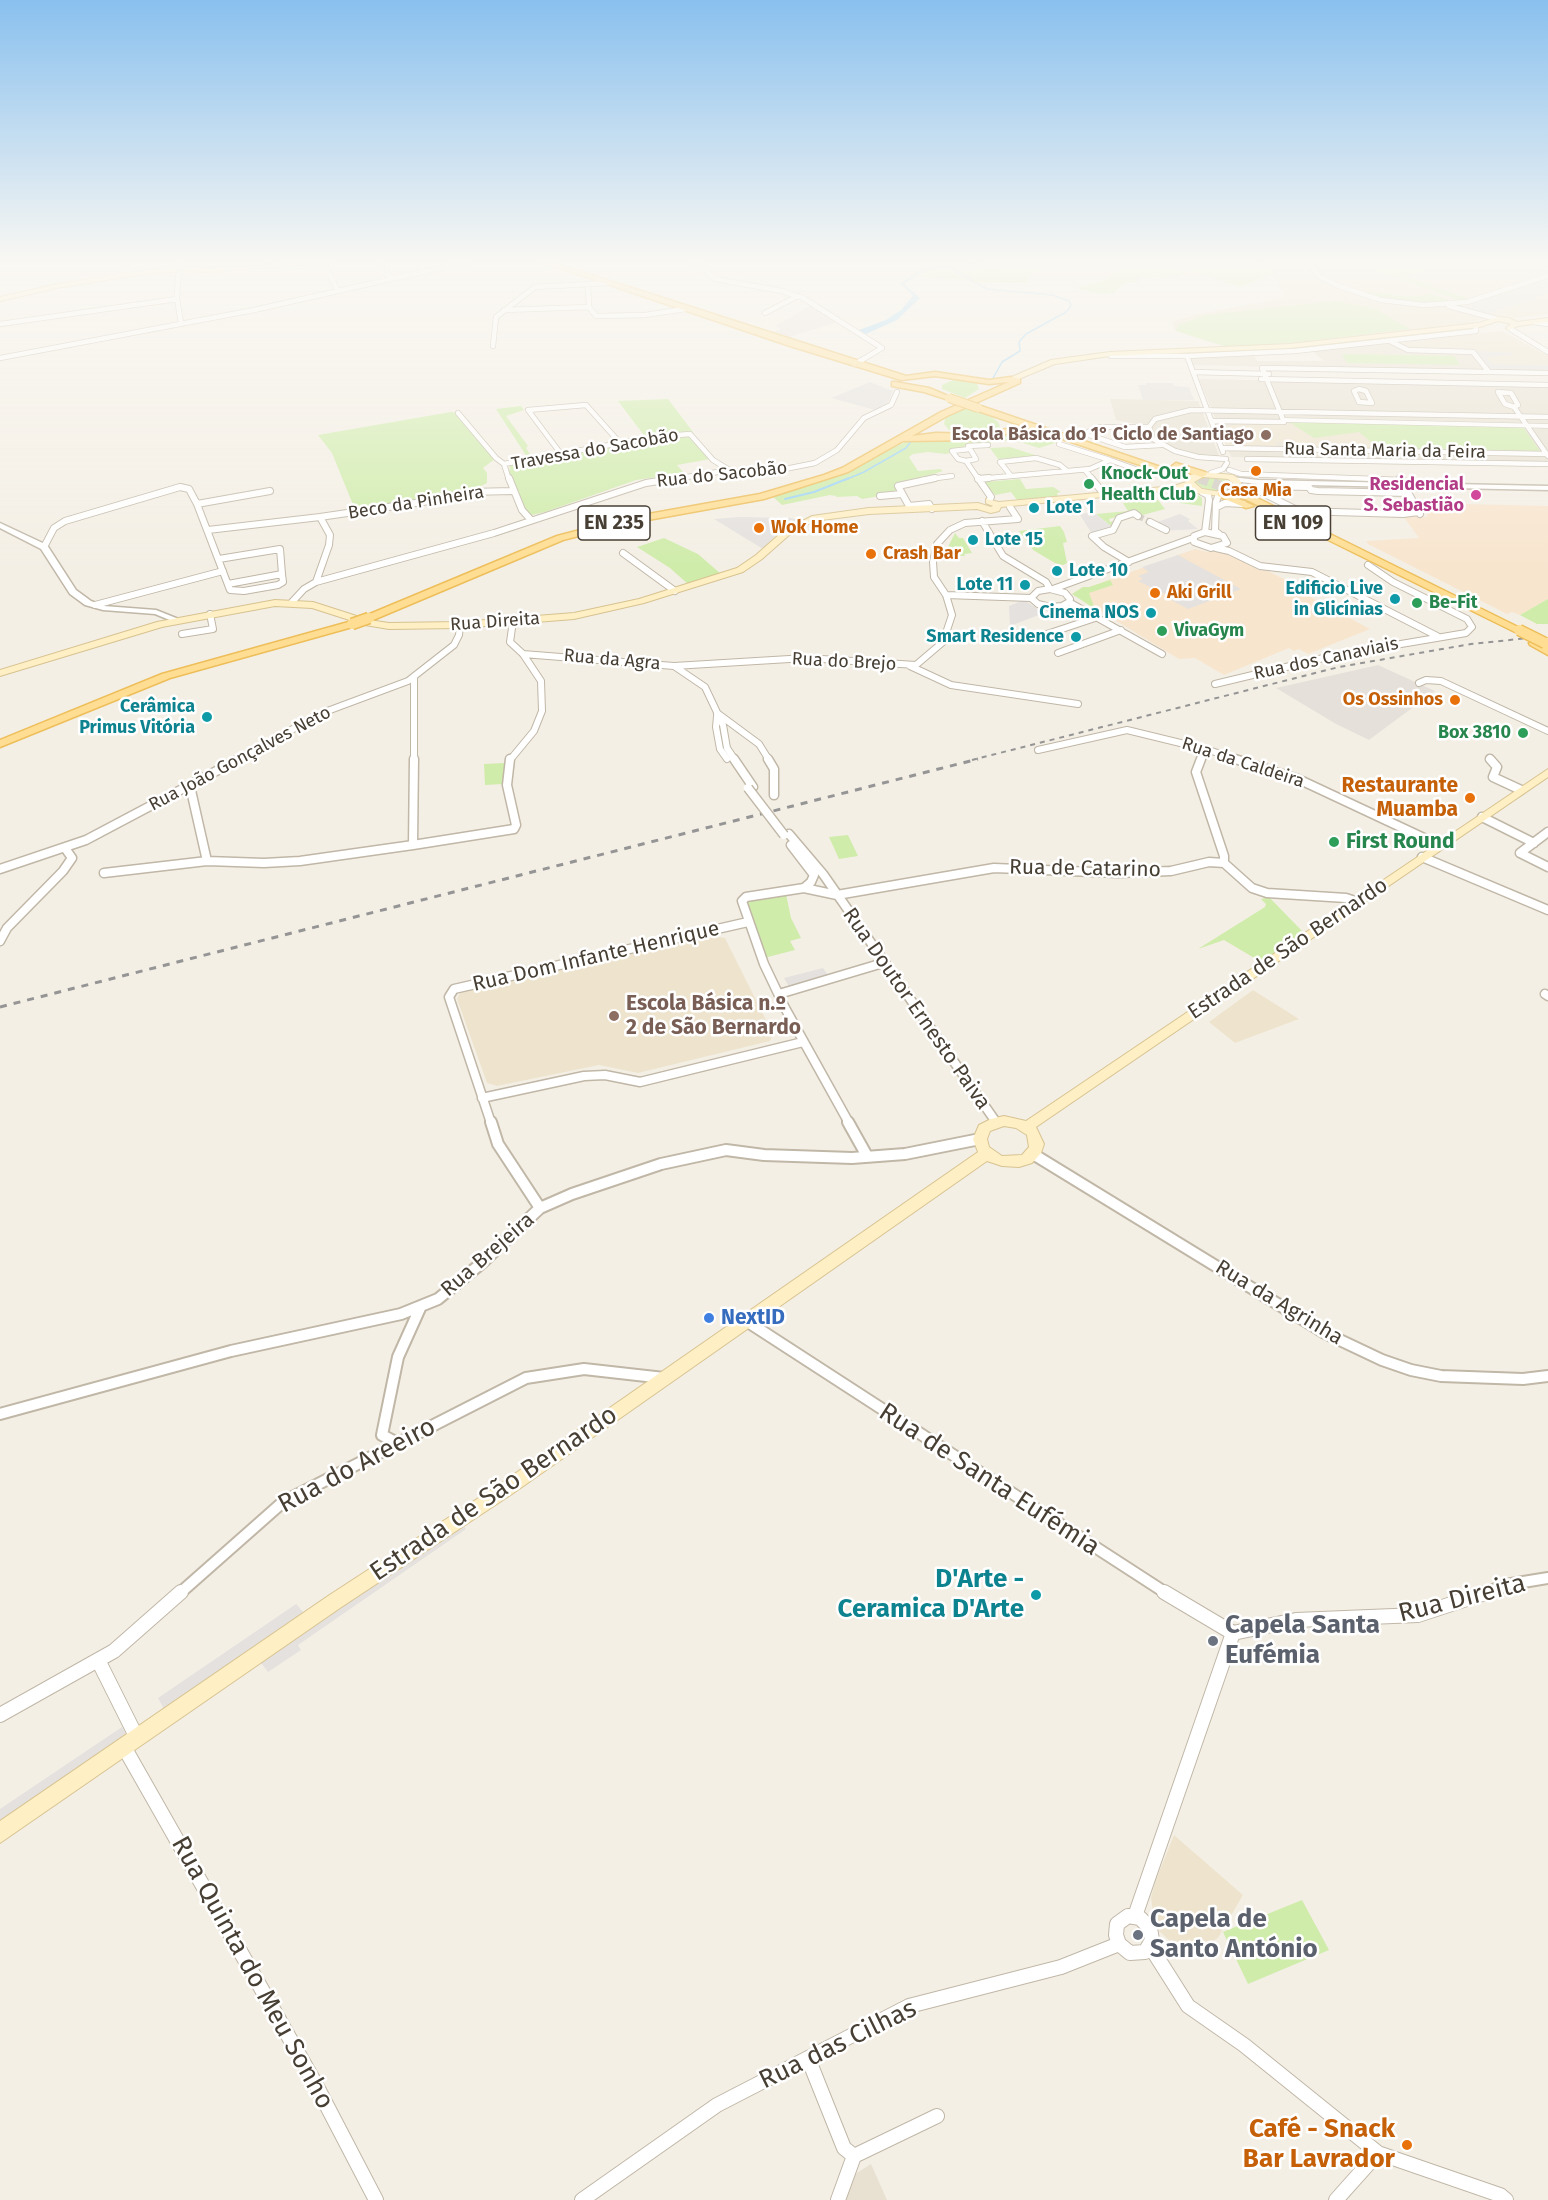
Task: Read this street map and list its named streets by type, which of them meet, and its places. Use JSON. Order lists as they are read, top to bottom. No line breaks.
{"streets":{"main road":["EN 235","Rua Direita","Estrada de São Bernardo"],"street":["Travessa do Sacobão","Rua Santa Maria da Feira","Rua do Sacobão","Beco da Pinheira","Rua dos Canaviais","Rua da Agra","Rua do Brejo","Rua João Gonçalves Neto","Rua da Caldeira","Rua de Catarino","Rua Dom Infante Henrique","Rua Doutor Ernesto Paiva","Rua Brejeira","Rua da Agrinha","Rua do Areeiro","Rua de Santa Eufémia","Rua Quinta do Meu Sonho","Rua das Cilhas"]},"crossings":[["Travessa do Sacobão","Rua do Sacobão"],["Travessa do Sacobão","Beco da Pinheira"],["Rua Direita","Rua João Gonçalves Neto"],["Rua Direita","Rua de Santa Eufémia"],["Rua da Agra","Rua do Brejo"],["Rua da Agra","Rua de Catarino"],["Rua da Agra","Rua Doutor Ernesto Paiva"],["Rua da Caldeira","Estrada de São Bernardo"],["Rua de Catarino","Rua Doutor Ernesto Paiva"],["Estrada de São Bernardo","Rua Doutor Ernesto Paiva"],["Estrada de São Bernardo","Rua Brejeira"],["Estrada de São Bernardo","Rua da Agrinha"],["Estrada de São Bernardo","Rua do Areeiro"],["Estrada de São Bernardo","Rua de Santa Eufémia"],["Estrada de São Bernardo","Rua Quinta do Meu Sonho"],["Rua Doutor Ernesto Paiva","Rua Brejeira"],["Rua Doutor Ernesto Paiva","Rua da Agrinha"],["Rua Brejeira","Rua da Agrinha"],["Rua do Areeiro","Rua Quinta do Meu Sonho"]],"places":["Escola Básica do 1° Ciclo de Santiago","Casa Mia","Knock-Out Health Club","Residencial S. Sebastião","Lote 1","Wok Home","Lote 15","Crash Bar","Lote 10","Lote 11","Aki Grill","Edificio Live in Glicínias","Be-Fit","Cinema NOS","VivaGym","Smart Residence","Os Ossinhos","Cerâmica Primus Vitória","Box 3810","Restaurante Muamba","First Round","Escola Básica n.º 2 de São Bernardo","NextID","D'Arte - Ceramica D'Arte","Capela Santa Eufémia","Capela de Santo António","Café - Snack Bar Lavrador"]}
